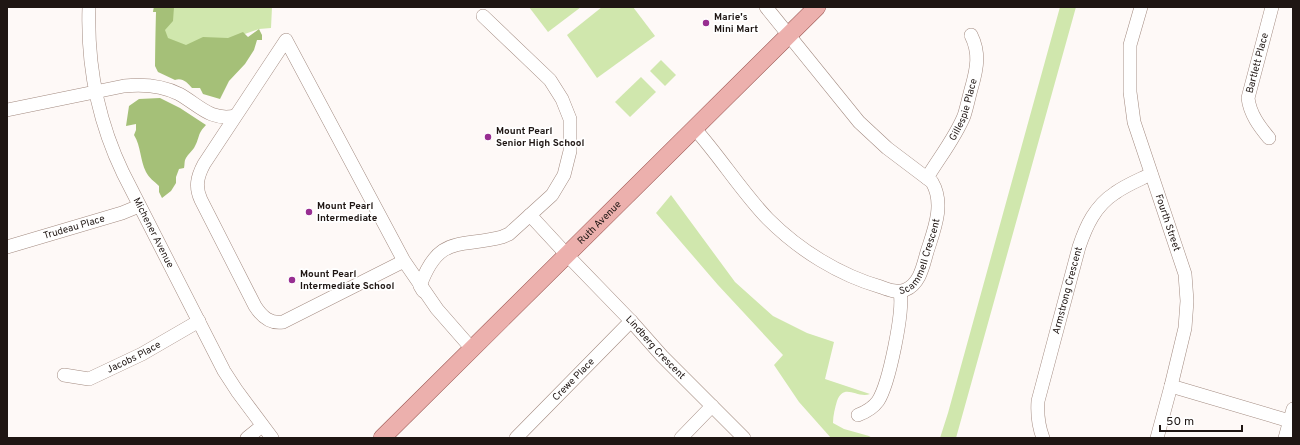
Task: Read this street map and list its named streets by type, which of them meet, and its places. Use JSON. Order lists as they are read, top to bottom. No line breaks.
{"streets":{"main road":["Ruth Avenue"],"street":["Bartlett Place","Gillespie Place","Fourth Street","Trudeau Place","Michener Avenue","Scammell Crescent","Armstrong Crescent","Lindberg Crescent","Jacobs Place","Crewe Place"]},"crossings":[["Gillespie Place","Scammell Crescent"],["Fourth Street","Armstrong Crescent"],["Ruth Avenue","Scammell Crescent"],["Ruth Avenue","Lindberg Crescent"],["Trudeau Place","Michener Avenue"],["Michener Avenue","Jacobs Place"],["Lindberg Crescent","Crewe Place"]],"places":["Marie's Mini Mart","Mount Pearl Senior High School","Mount Pearl Intermediate","Mount Pearl Intermediate School"],"scale_bar":"50 m"}
